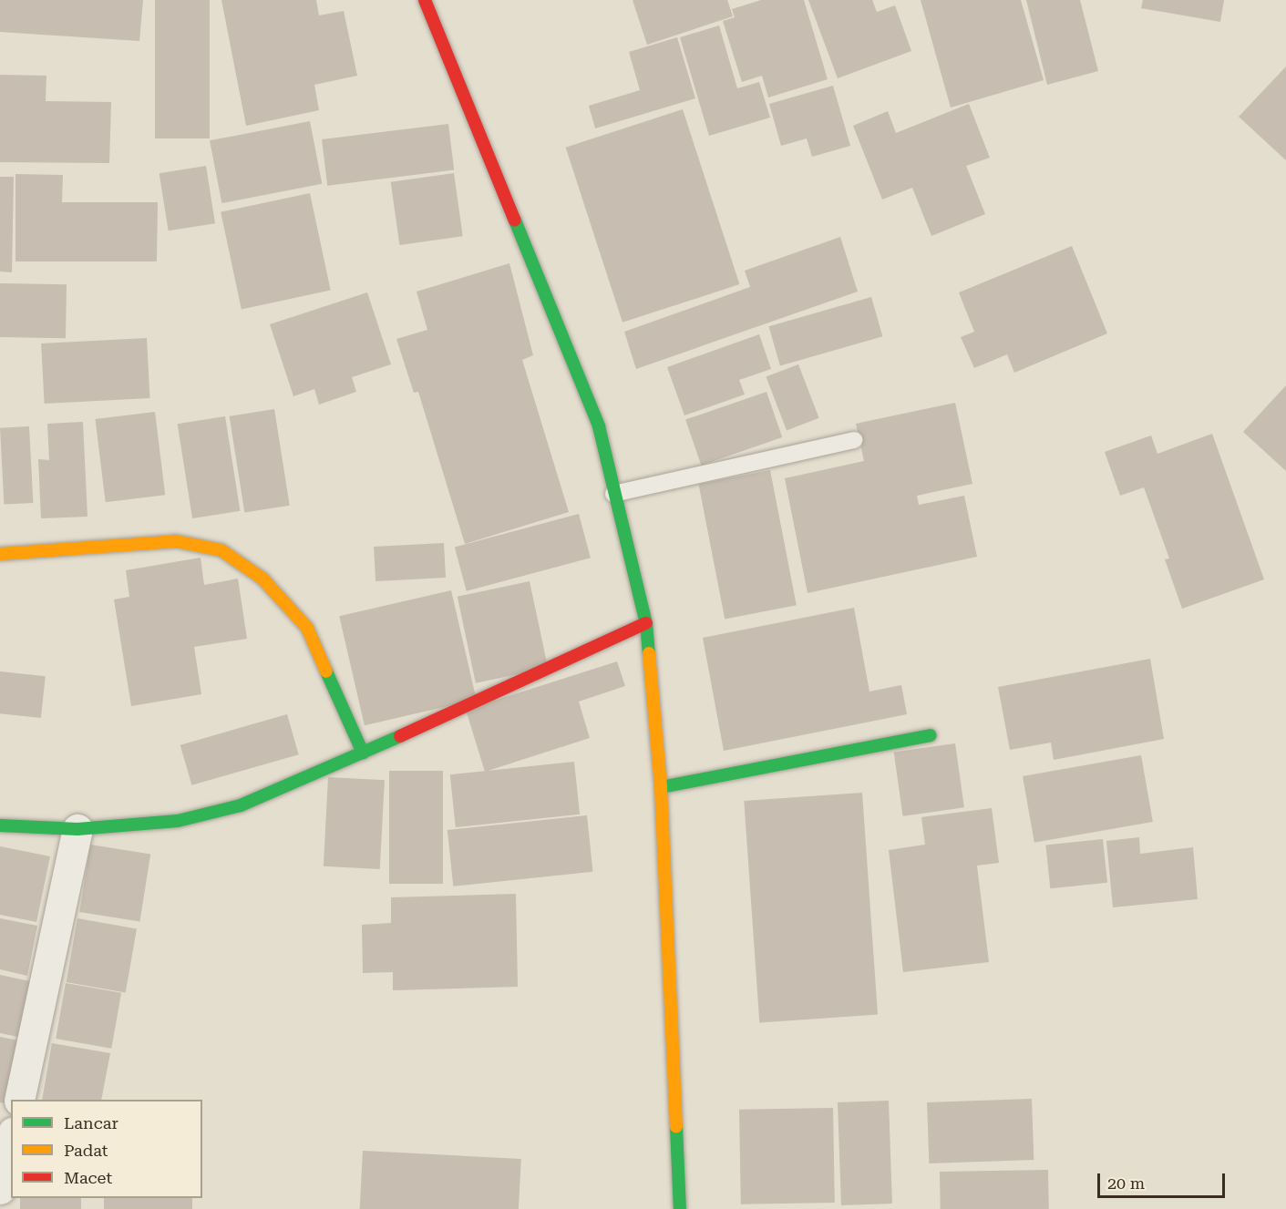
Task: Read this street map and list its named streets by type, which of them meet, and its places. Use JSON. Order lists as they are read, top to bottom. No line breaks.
{"legend":["Lancar","Padat","Macet"],"scale_bar":"20 m"}
